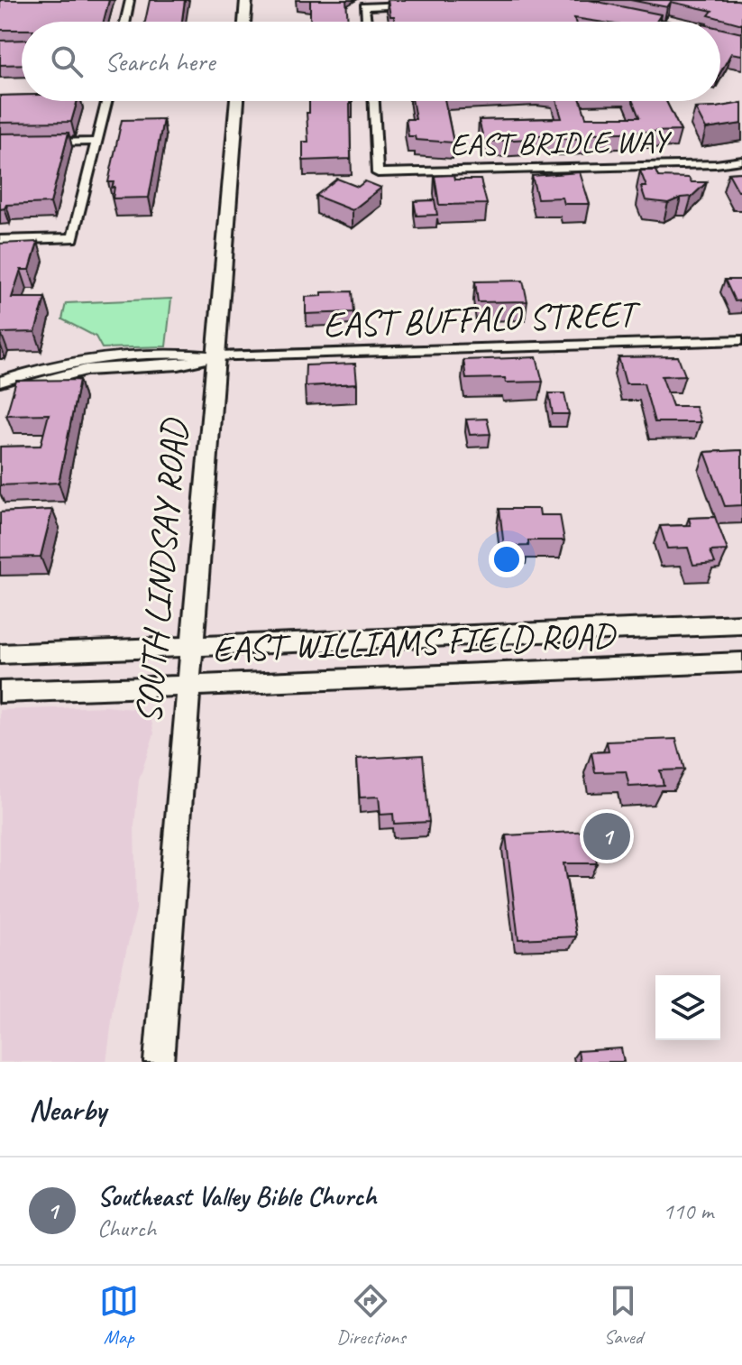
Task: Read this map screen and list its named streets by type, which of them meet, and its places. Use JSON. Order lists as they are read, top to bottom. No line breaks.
{"streets":{"main road":["SOUTH LINDSAY ROAD","EAST WILLIAMS FIELD ROAD"],"street":["EAST BRIDLE WAY","EAST BUFFALO STREET"]},"crossings":[["EAST BUFFALO STREET","SOUTH LINDSAY ROAD"],["SOUTH LINDSAY ROAD","EAST WILLIAMS FIELD ROAD"]],"page":{"search":"Search here","pins":"1","heading":"Nearby","list":[{"mark":"1","name":"Southeast Valley Bible Church","note":"Church","value":"110 m"}],"nav":["Map","Directions","Saved"]}}
